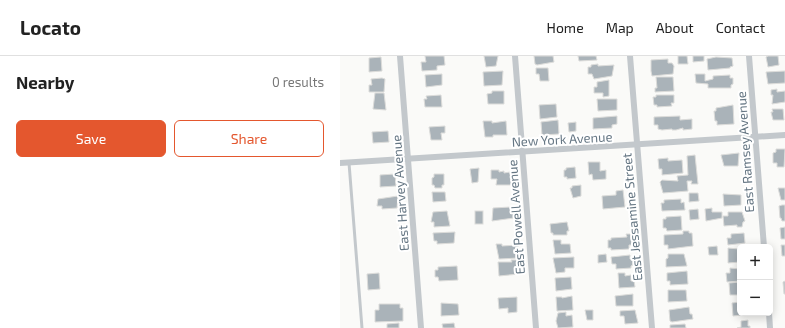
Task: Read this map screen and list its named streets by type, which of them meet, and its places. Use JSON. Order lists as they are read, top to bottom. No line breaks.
{"streets":{"street":["New York Avenue","East Ramsey Avenue","East Harvey Avenue","East Powell Avenue","East Jessamine Street"]},"crossings":[["New York Avenue","East Ramsey Avenue"],["New York Avenue","East Harvey Avenue"],["New York Avenue","East Powell Avenue"],["New York Avenue","East Jessamine Street"]],"page":{"header":"Locato","nav":["Home","Map","About","Contact"],"heading":["Nearby","0 results"],"buttons":["Save","Share"],"map_buttons":["+","−"]}}
